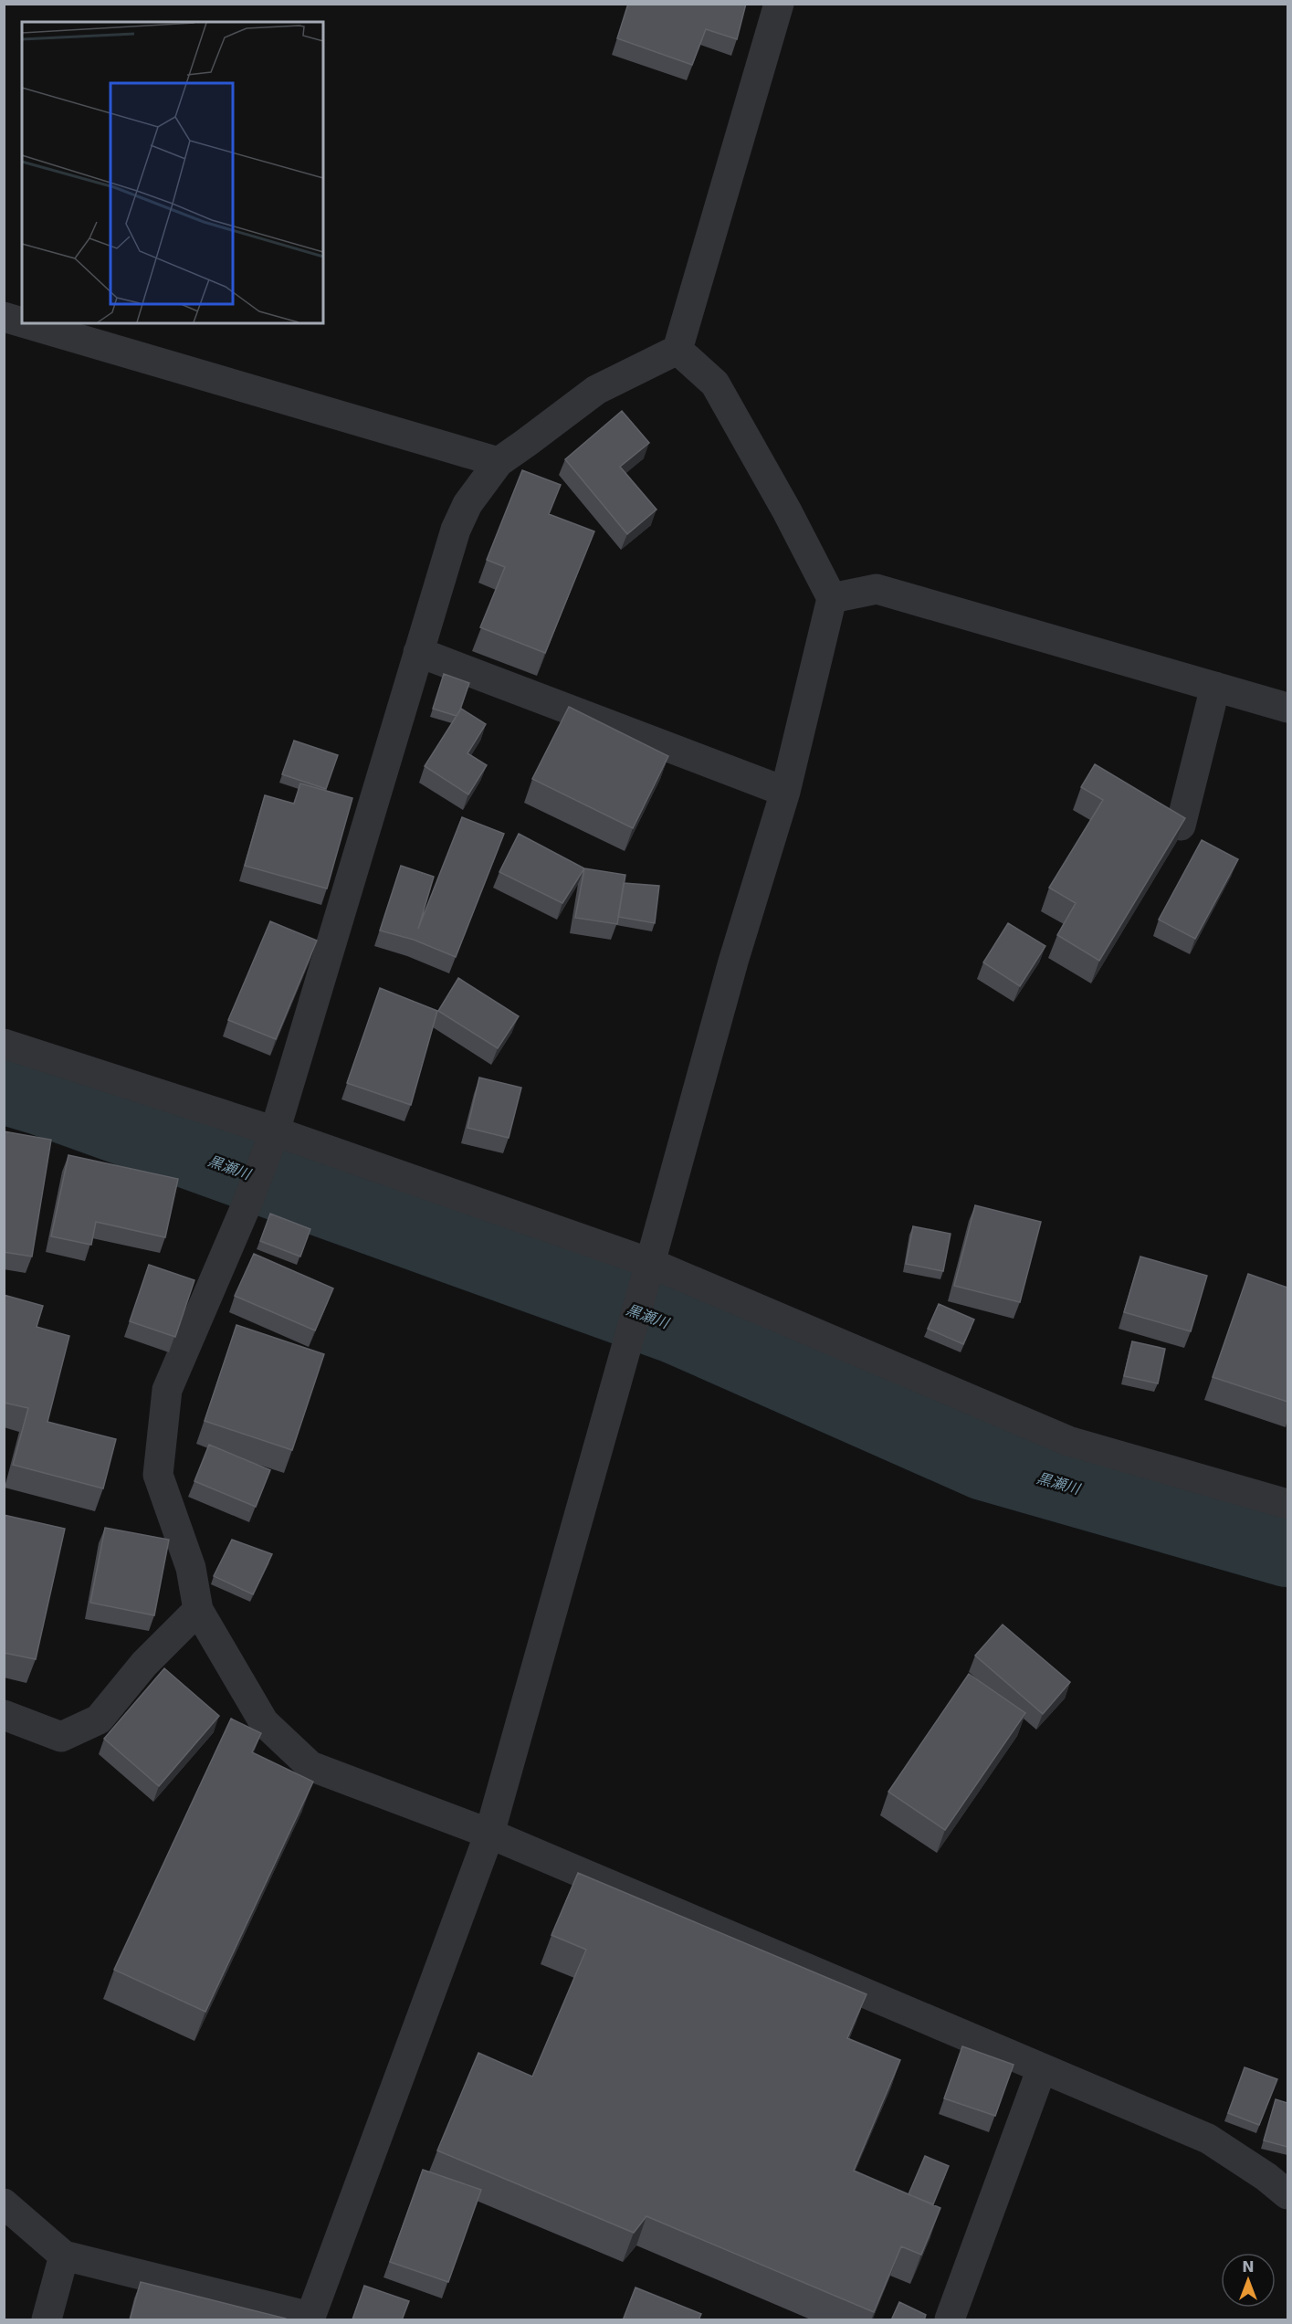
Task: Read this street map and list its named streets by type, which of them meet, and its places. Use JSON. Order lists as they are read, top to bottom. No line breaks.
{"water":["黒瀬川"],"north":"top"}
